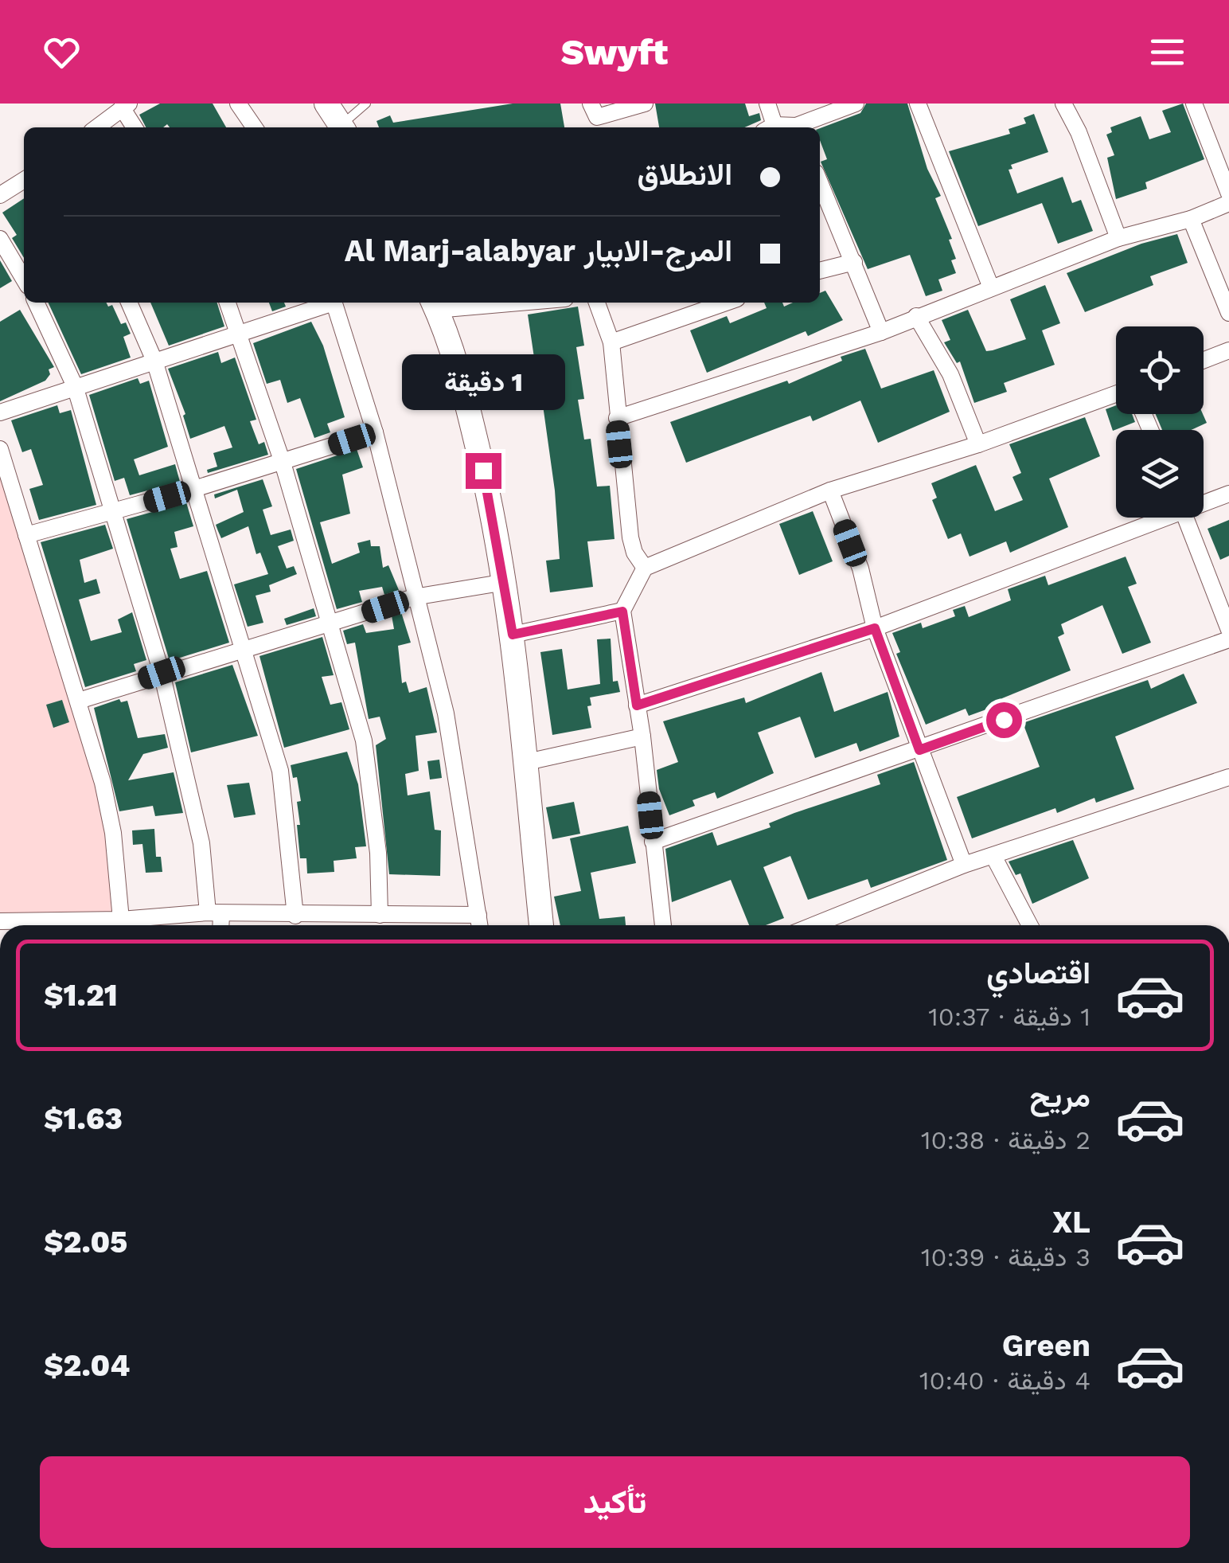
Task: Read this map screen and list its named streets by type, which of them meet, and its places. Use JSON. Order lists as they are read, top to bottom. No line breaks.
{"page":{"header":"Swyft","banner":["الانطلاق","المرج-الابيار Al Marj-alabyar"],"bubble":"1 دقيقة","list":[{"name":"اقتصادي","note":"1 دقيقة · 10:37","value":"$1.21"},{"name":"مريح","note":"2 دقيقة · 10:38","value":"$1.63"},{"name":"XL","note":"3 دقيقة · 10:39","value":"$2.05"},{"name":"Green","note":"4 دقيقة · 10:40","value":"$2.04"}],"buttons":"تأكيد"}}
